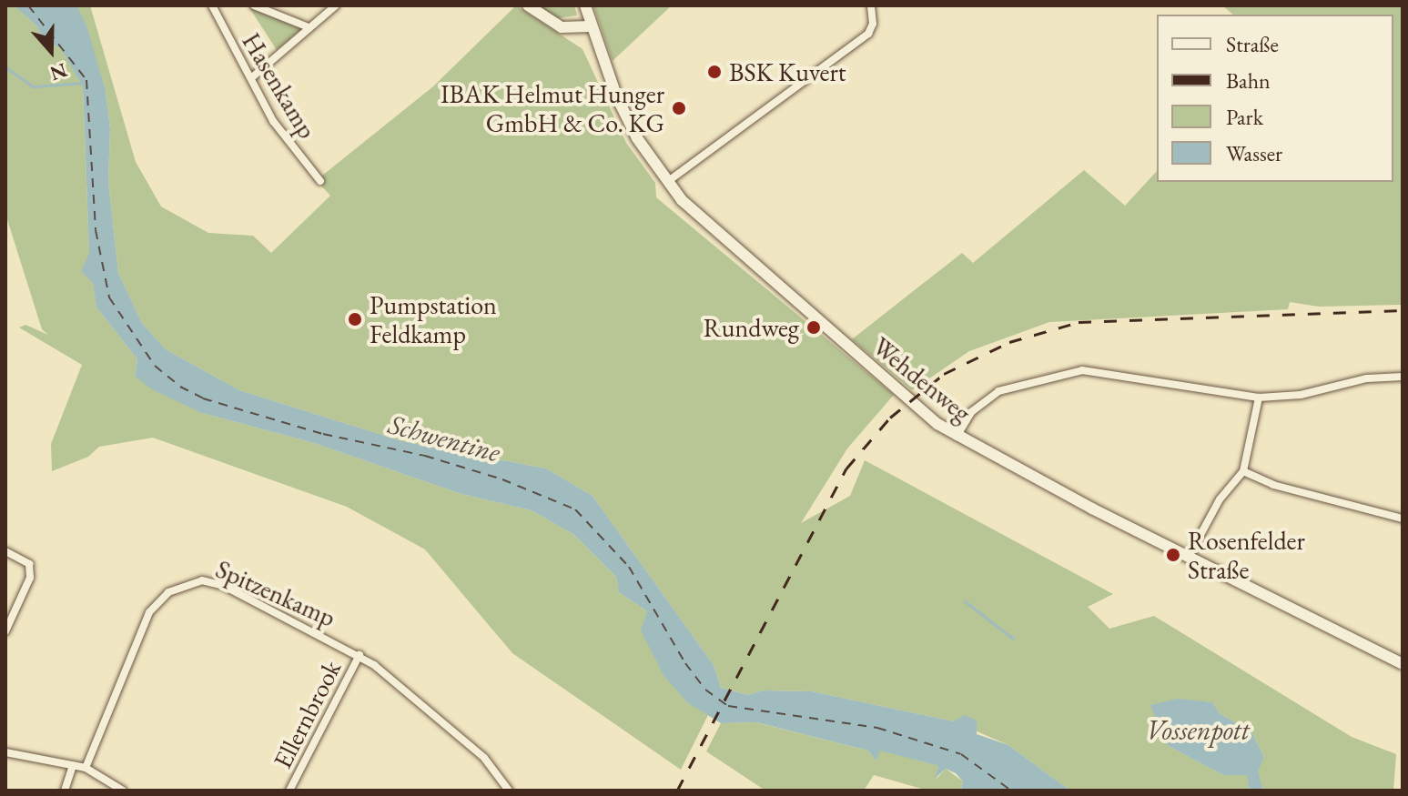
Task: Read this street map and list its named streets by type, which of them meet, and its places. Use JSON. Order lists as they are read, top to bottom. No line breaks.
{"streets":{"main road":["Wehdenweg"],"street":["Hasenkamp","Spitzenkamp","Ellernbrook"]},"crossings":[["Spitzenkamp","Ellernbrook"]],"water":["Schwentine","Vossenpott"],"places":["BSK Kuvert","IBAK Helmut Hunger GmbH & Co. KG","Pumpstation Feldkamp","Rundweg","Rosenfelder Straße"],"legend":["Straße","Bahn","Park","Wasser"],"north":"bottom"}
